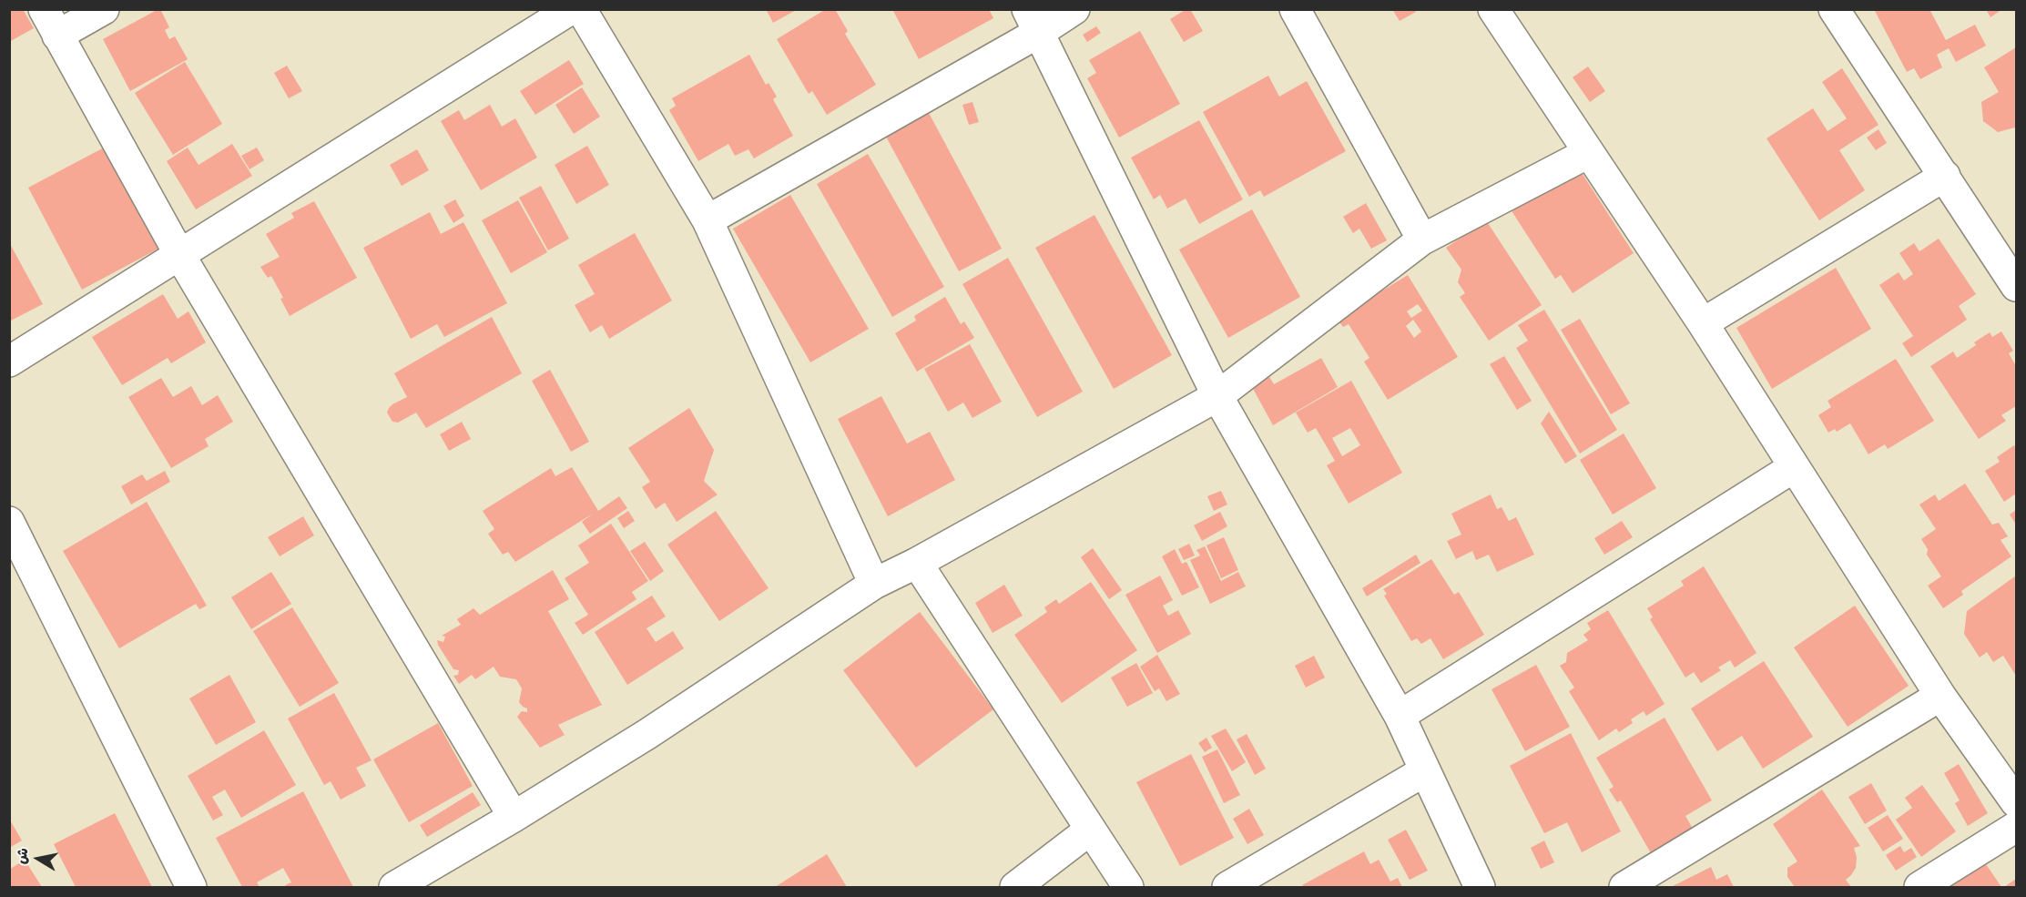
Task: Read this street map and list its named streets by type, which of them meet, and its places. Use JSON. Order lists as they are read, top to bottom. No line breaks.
{"north":"left"}
